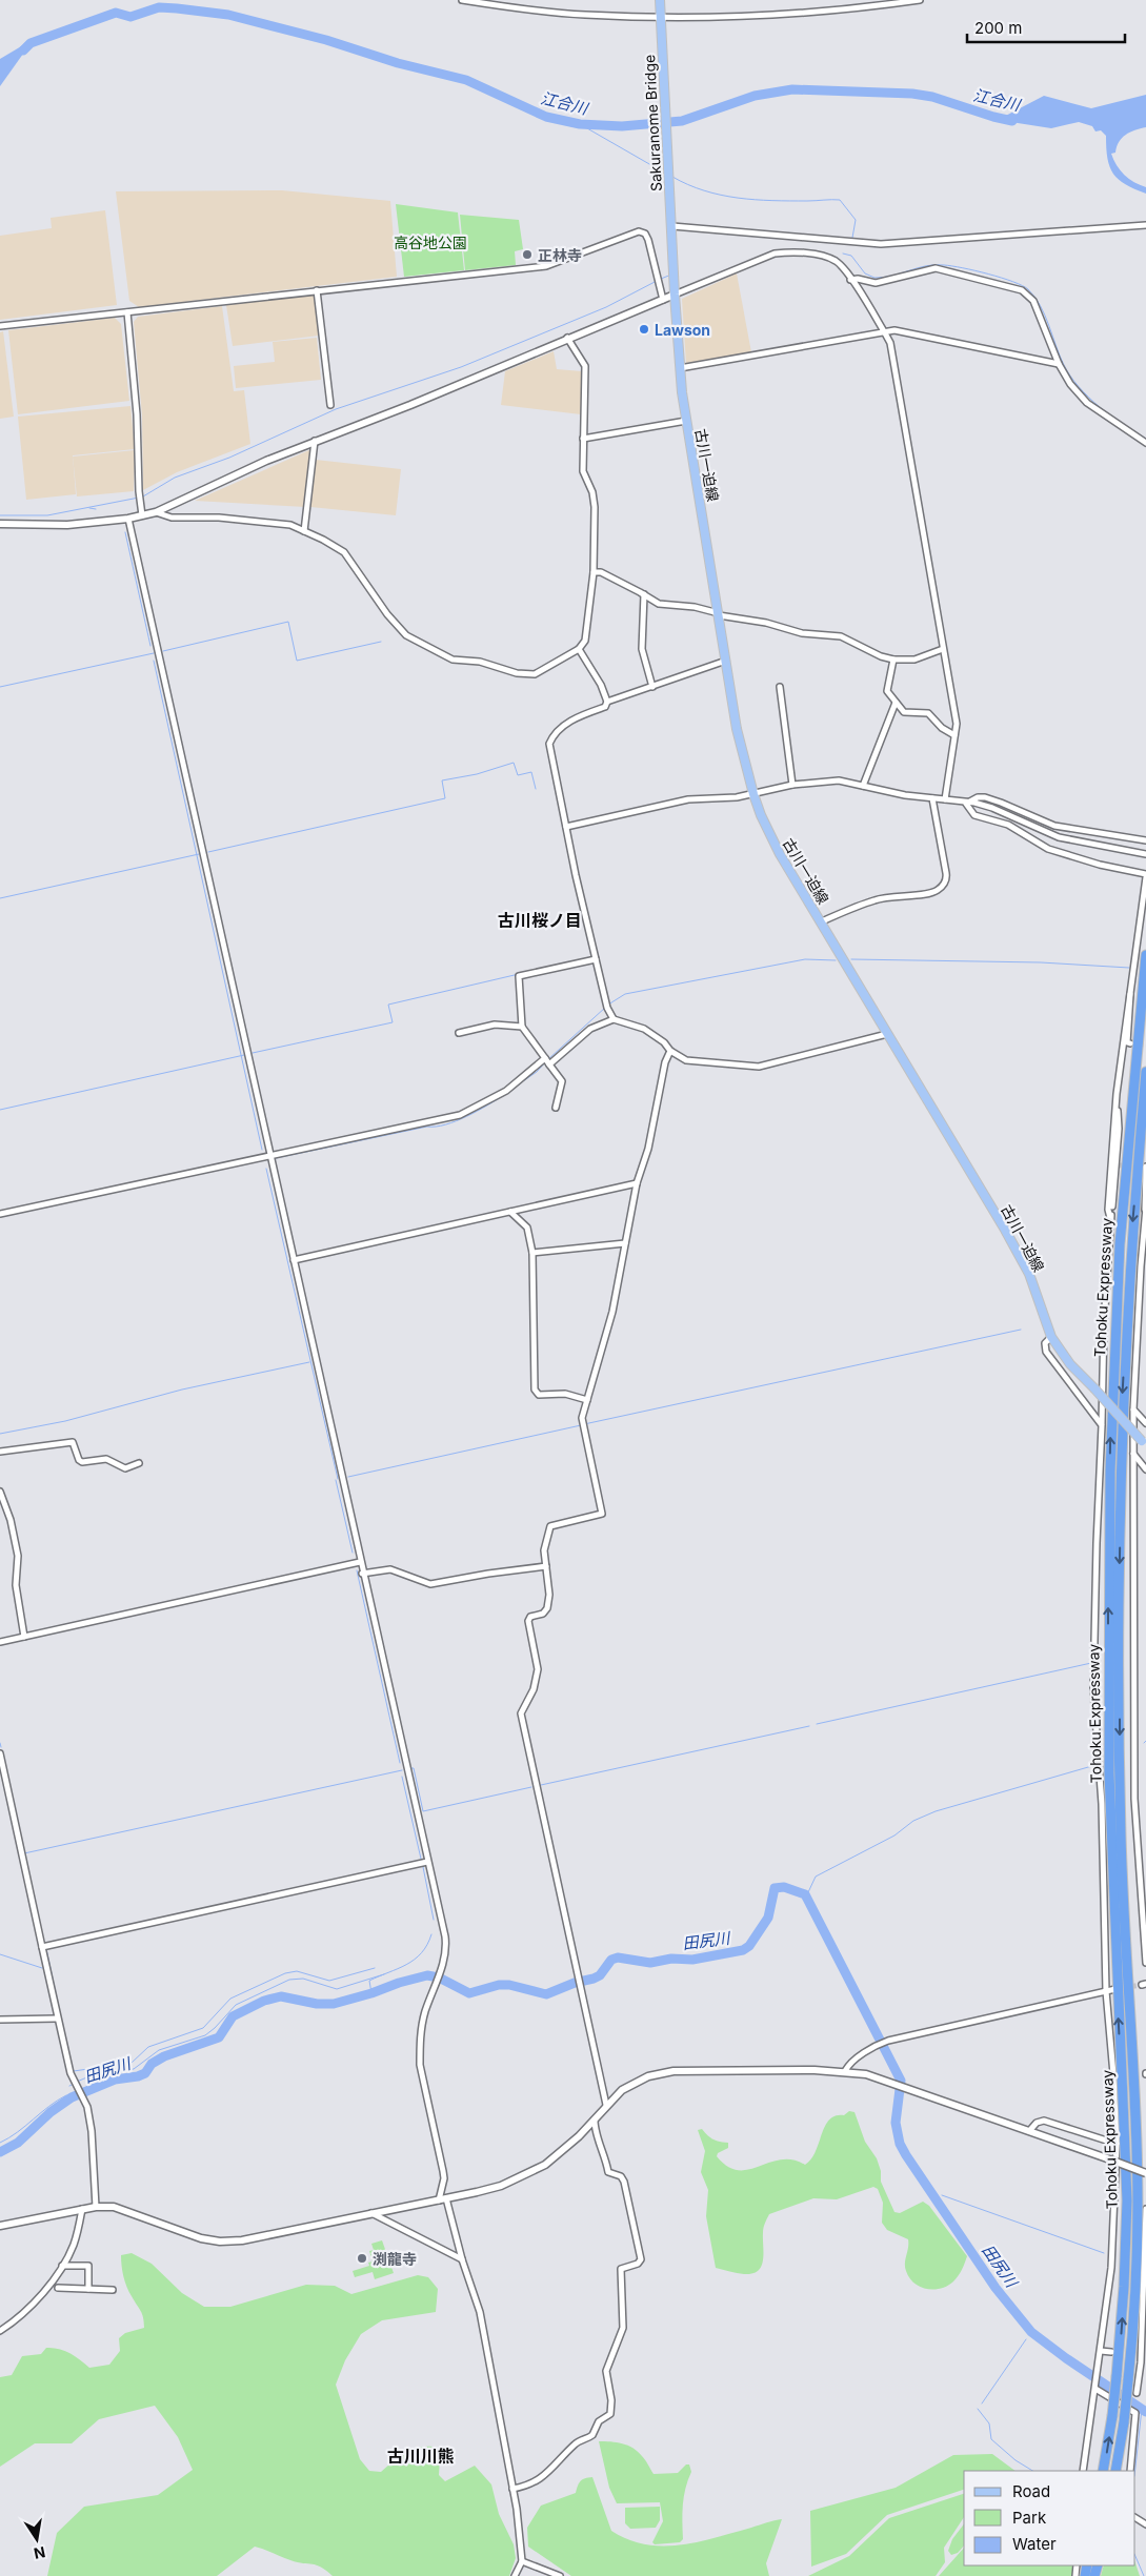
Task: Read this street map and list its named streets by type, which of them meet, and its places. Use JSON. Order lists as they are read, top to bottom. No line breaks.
{"streets":{"highway":["Tohoku Expressway"],"main road":["Sakuranome Bridge","古川一迫線"]},"crossings":[["Sakuranome Bridge","古川一迫線"]],"districts":["古川桜ノ目","古川川熊"],"water":["江合川","田尻川"],"parks":["高谷地公園"],"places":["正林寺","Lawson","渕龍寺"],"legend":["Road","Park","Water"],"scale_bar":"200 m","north":"bottom"}
